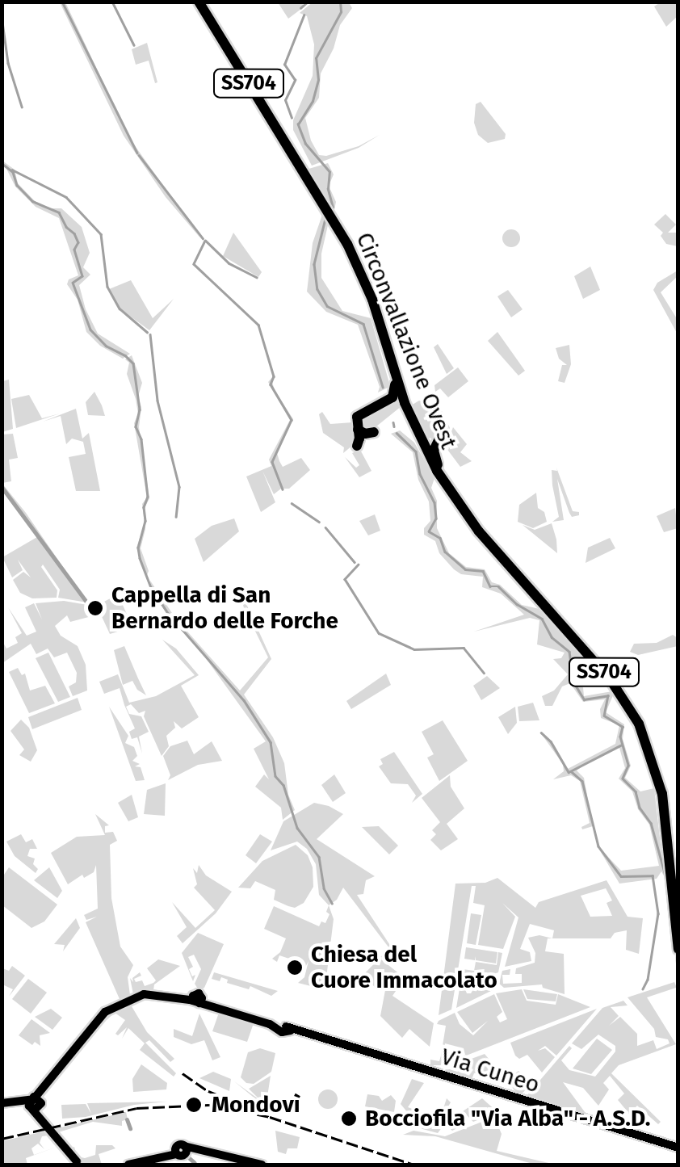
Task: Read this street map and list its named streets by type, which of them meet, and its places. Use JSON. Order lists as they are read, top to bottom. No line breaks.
{"streets":{"highway":["SS704","Circonvallazione Ovest"],"main road":["Via Cuneo"]},"places":["Cappella di San Bernardo delle Forche","Chiesa del Cuore Immacolato","Mondovì","Bocciofila \"Via Alba\" - A.S.D."]}
